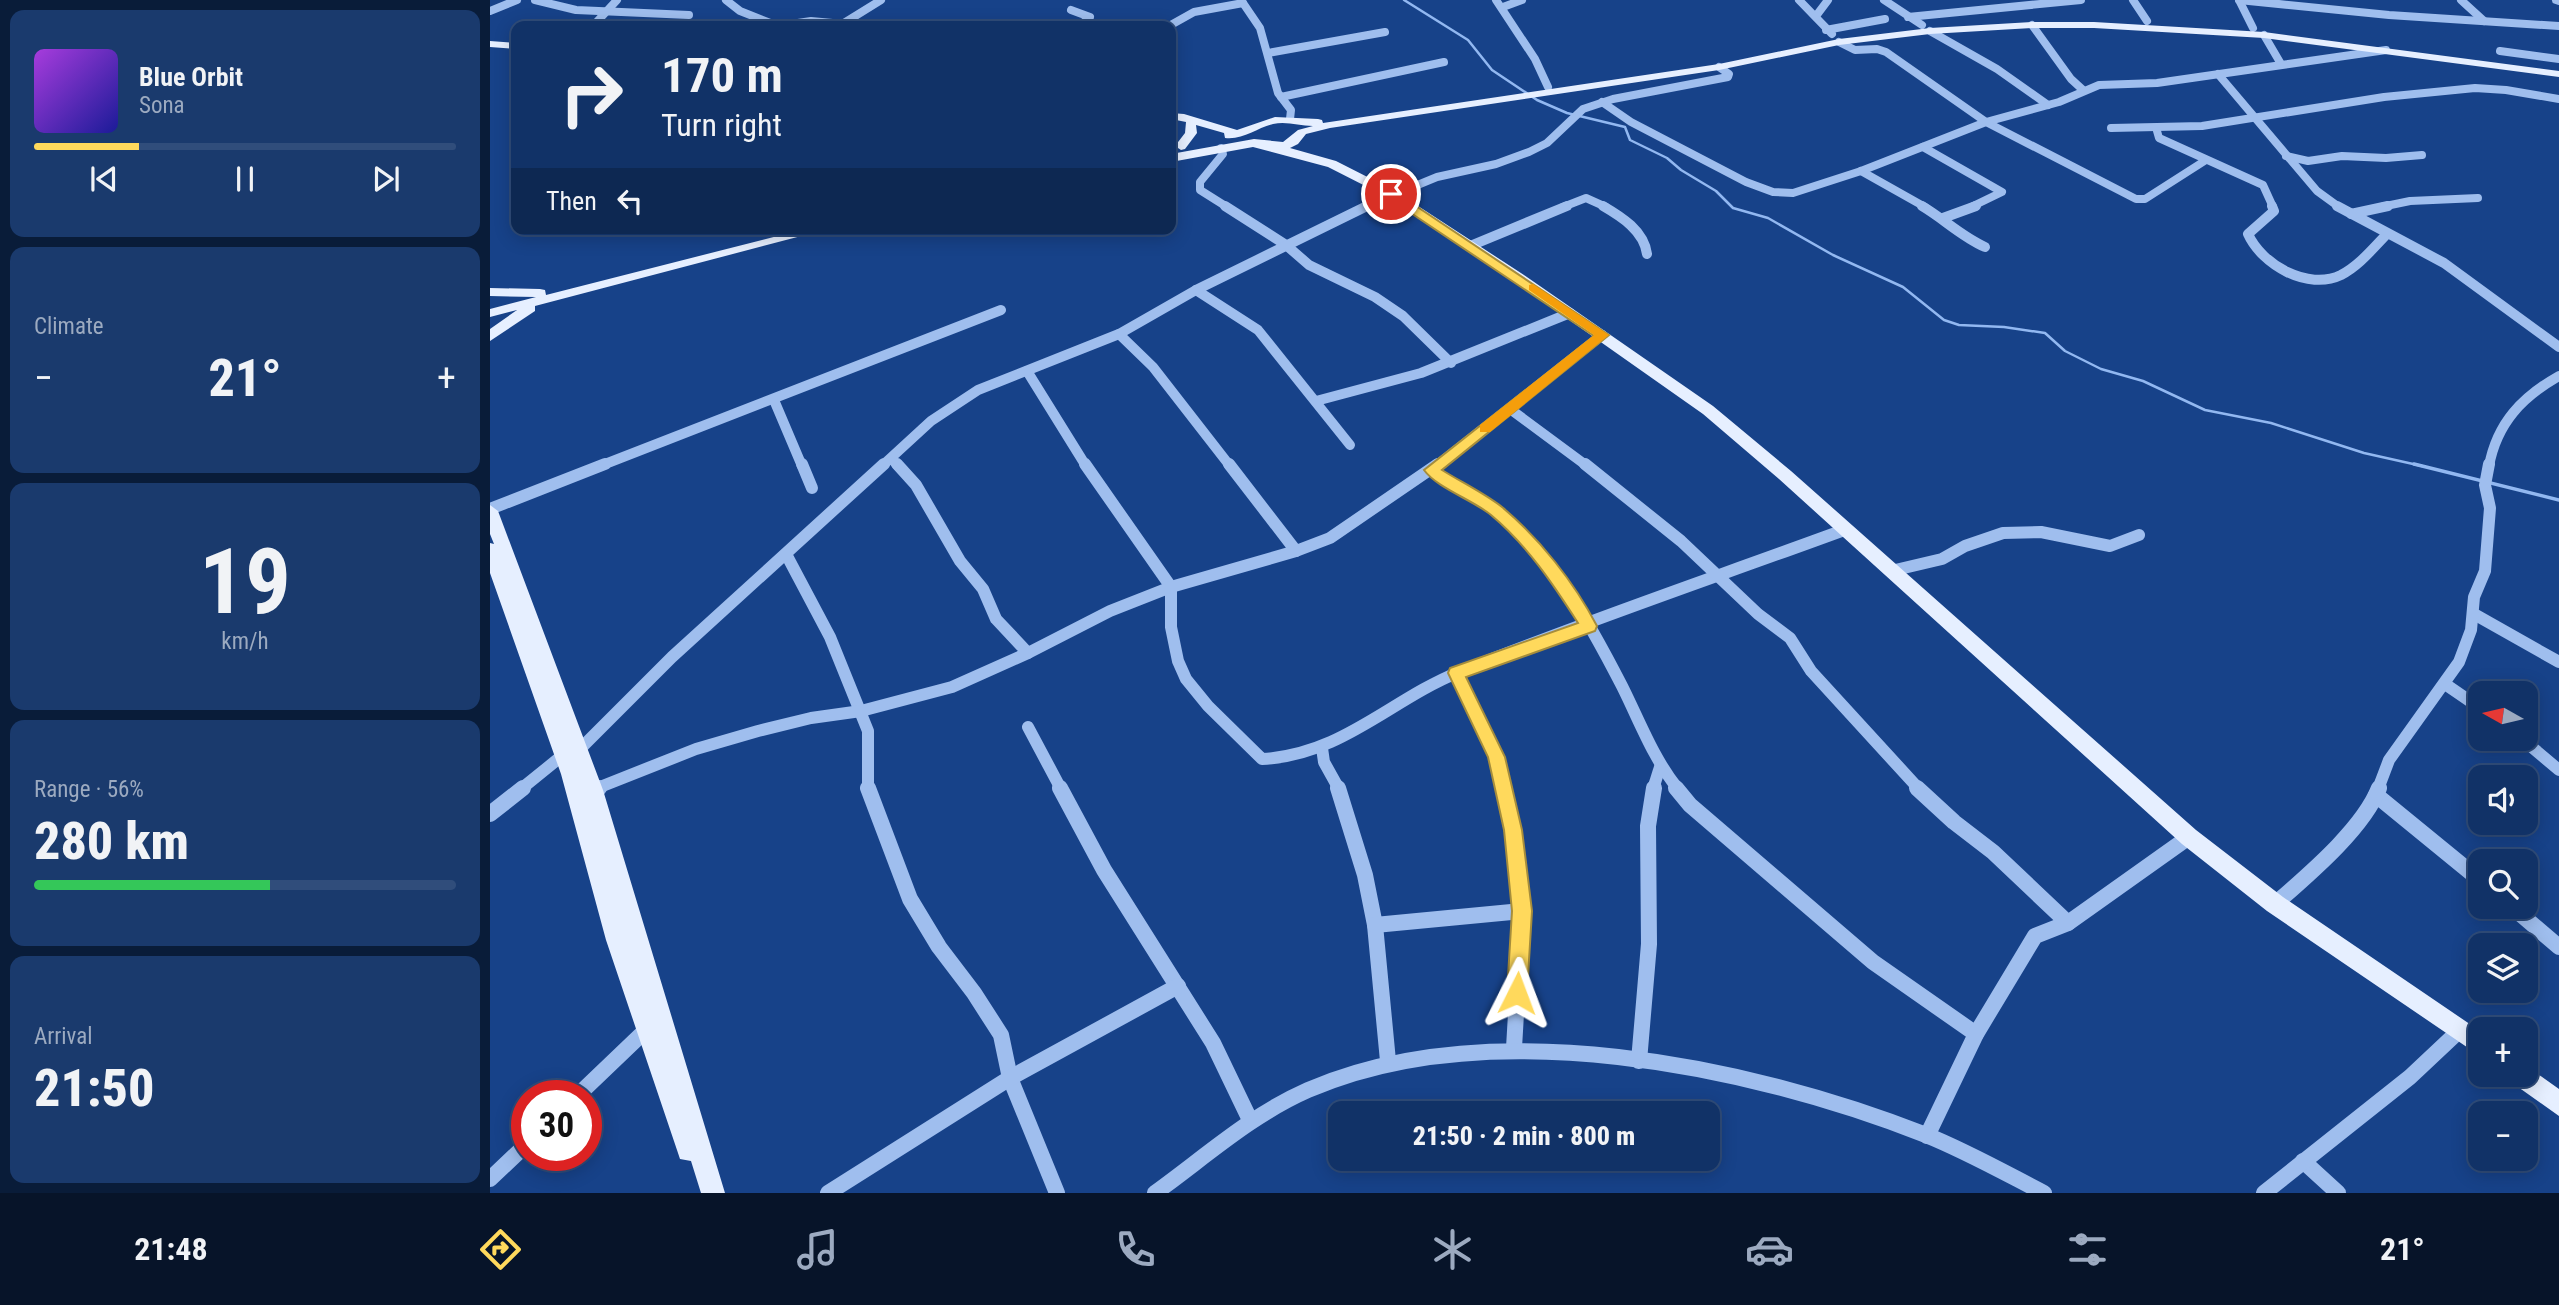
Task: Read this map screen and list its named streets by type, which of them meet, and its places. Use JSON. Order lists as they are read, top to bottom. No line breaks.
{"north":"left","page":{"turn":["170 m","Turn right"],"song":["Blue Orbit","Sona"],"then":"Then","tile":["Climate",["19","km/h"],["Range · 56%","280 km"],["Arrival","21:50"]],"heat":["−","21°","+"],"map_buttons":["+","−"],"limit":"30","trip":"21:50 · 2 min · 800 m","tabs":["21:48","21°"]}}
